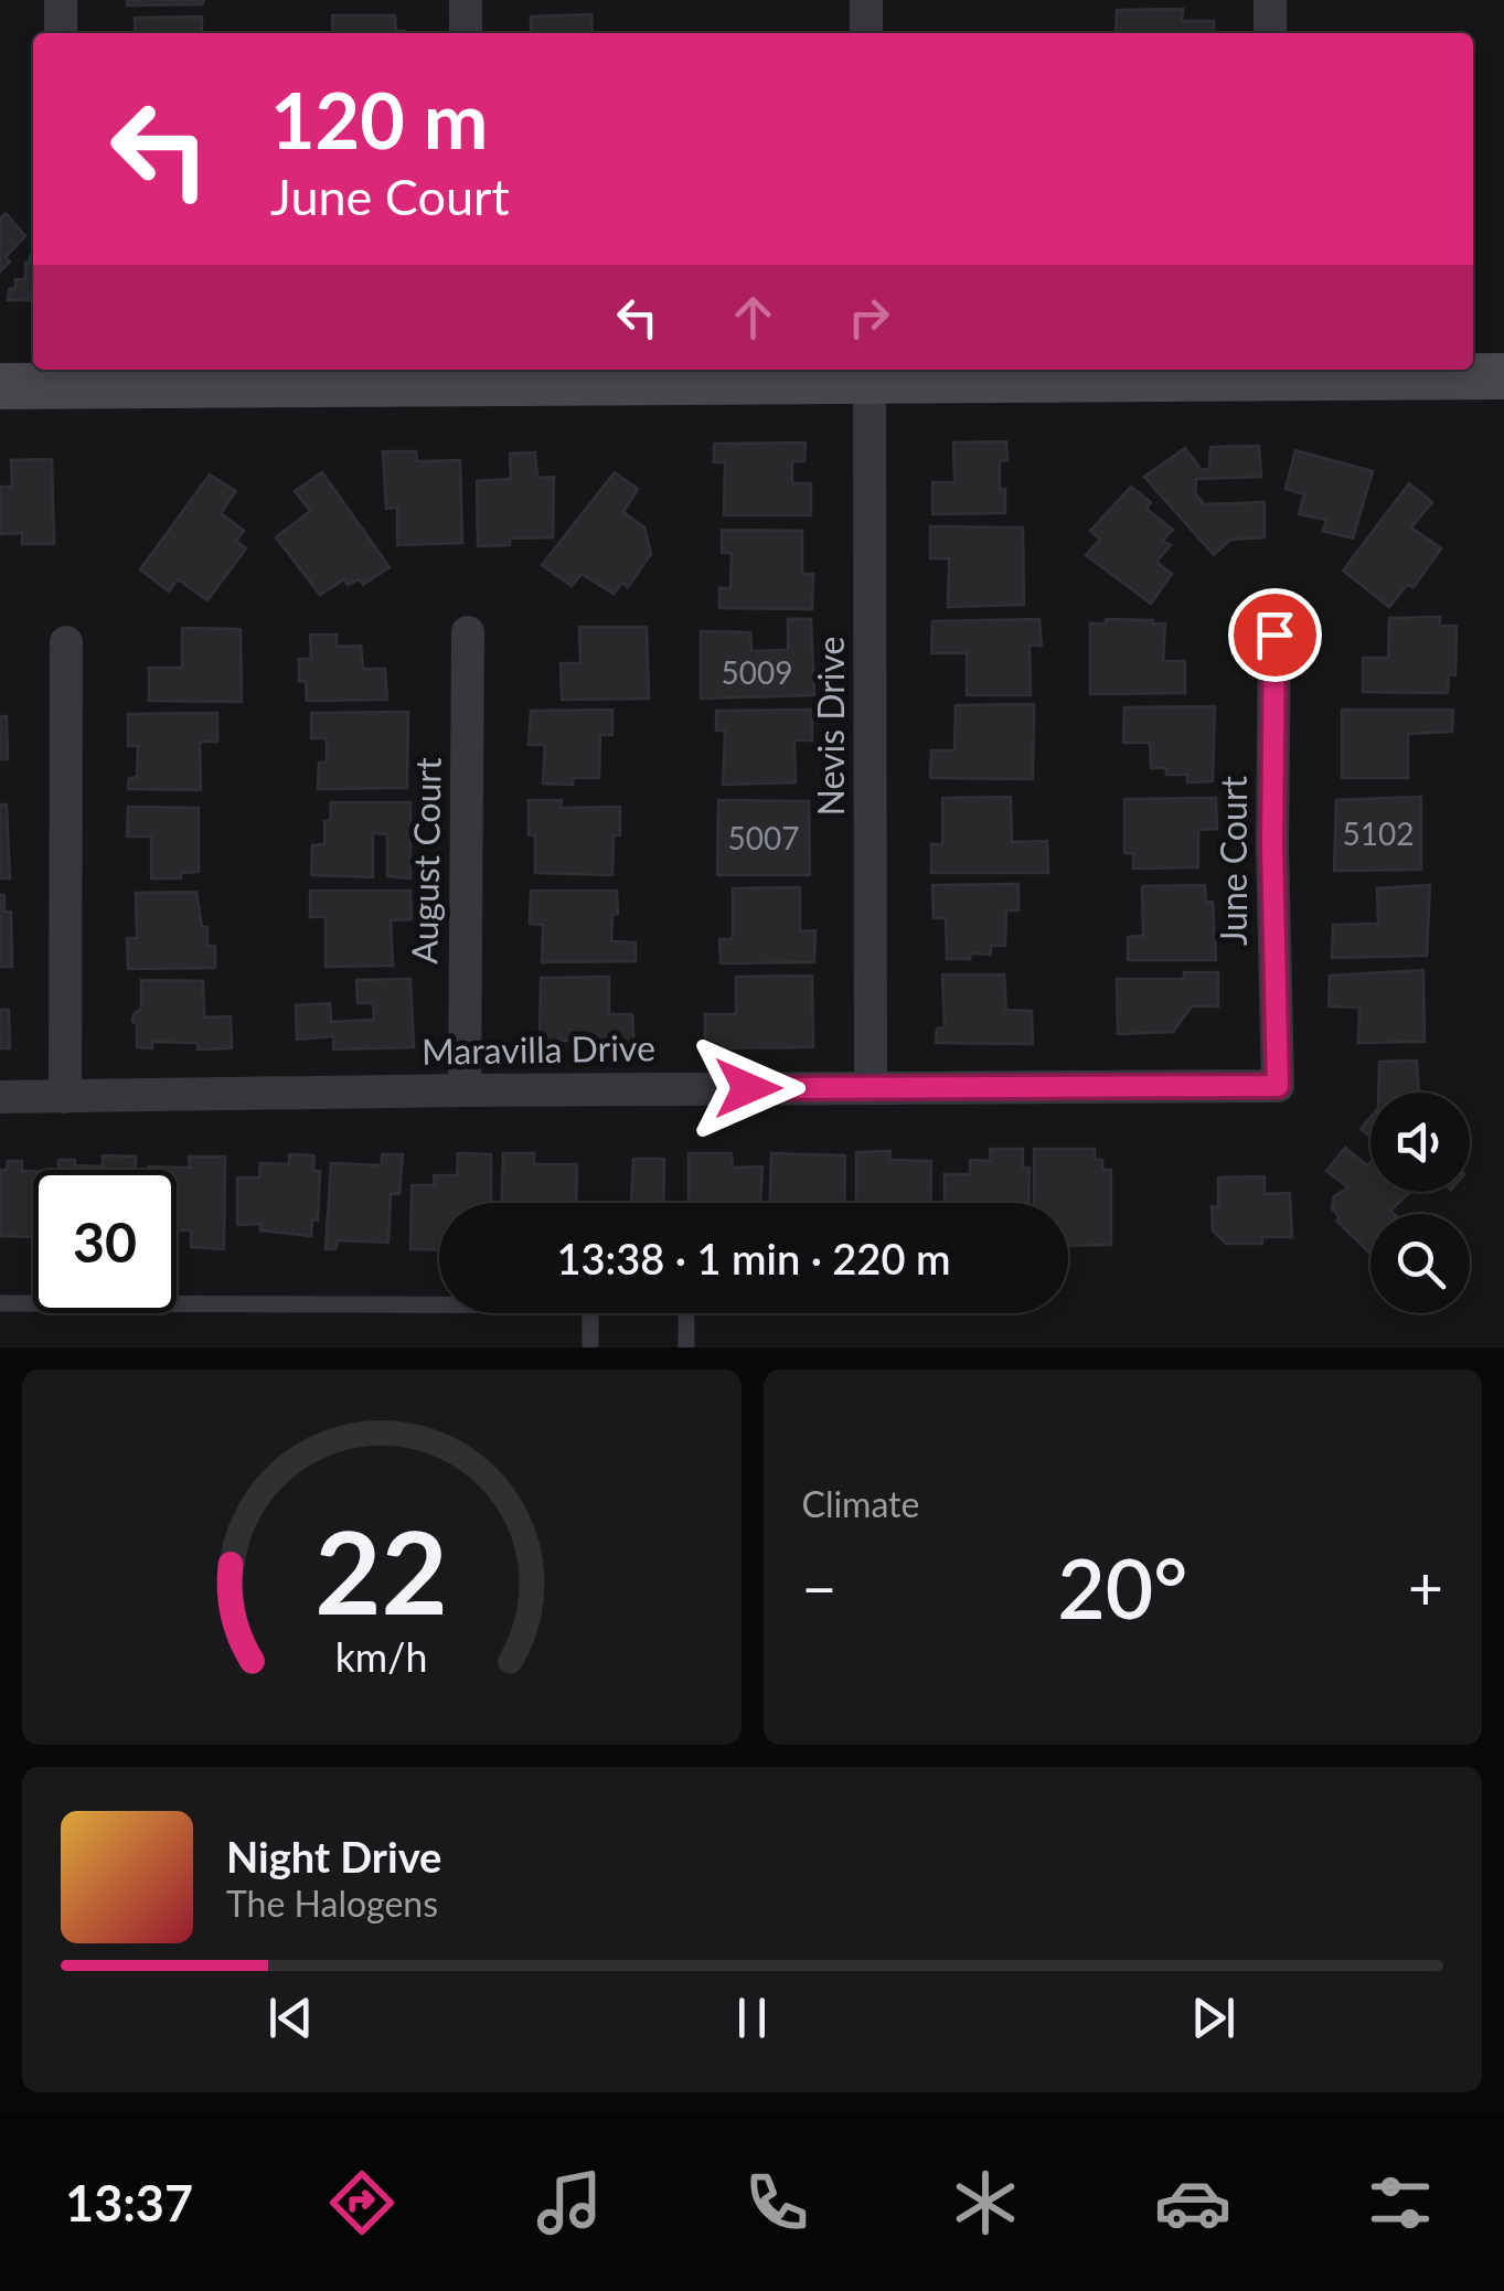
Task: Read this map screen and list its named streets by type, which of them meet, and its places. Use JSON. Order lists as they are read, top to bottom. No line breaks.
{"streets":{"street":["Nevis Drive","August Court","June Court","Maravilla Drive"]},"crossings":[["Nevis Drive","Maravilla Drive"],["August Court","Maravilla Drive"],["June Court","Maravilla Drive"]],"house_numbers":["5009","5102","5007"],"page":{"turn":["120 m","June Court"],"limit":"30","trip":"13:38 · 1 min · 220 m","tile":"Climate","heat":["−","20°","+"],"song":["Night Drive","The Halogens"],"tabs":"13:37","gauge":["22","km/h"]}}
